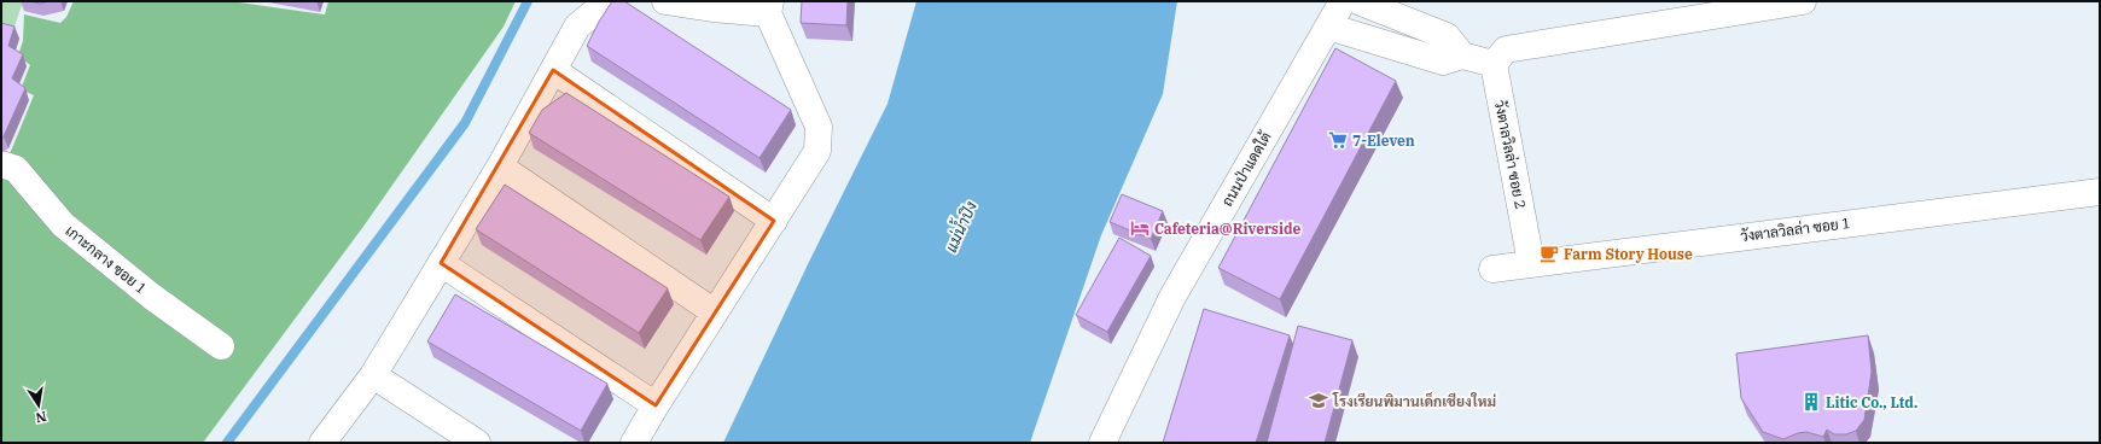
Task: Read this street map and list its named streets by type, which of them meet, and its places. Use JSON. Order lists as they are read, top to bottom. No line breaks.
{"streets":{"street":["วังตาลวิลล่า ซอย 2","ถนนป่าแดดใต้","วังตาลวิลล่า ซอย 1","เกาะกลาง ซอย 1"]},"crossings":[["วังตาลวิลล่า ซอย 2","วังตาลวิลล่า ซอย 1"]],"water":["แม่น้ำปิง"],"places":{"supermarket":["7-Eleven"],"hotel":["Cafeteria@Riverside"],"cafe":["Farm Story House"],"school or university":["โรงเรียนพิมานเด็กเชียงใหม่"],"building":["Litic Co., Ltd."]},"north":"bottom"}
